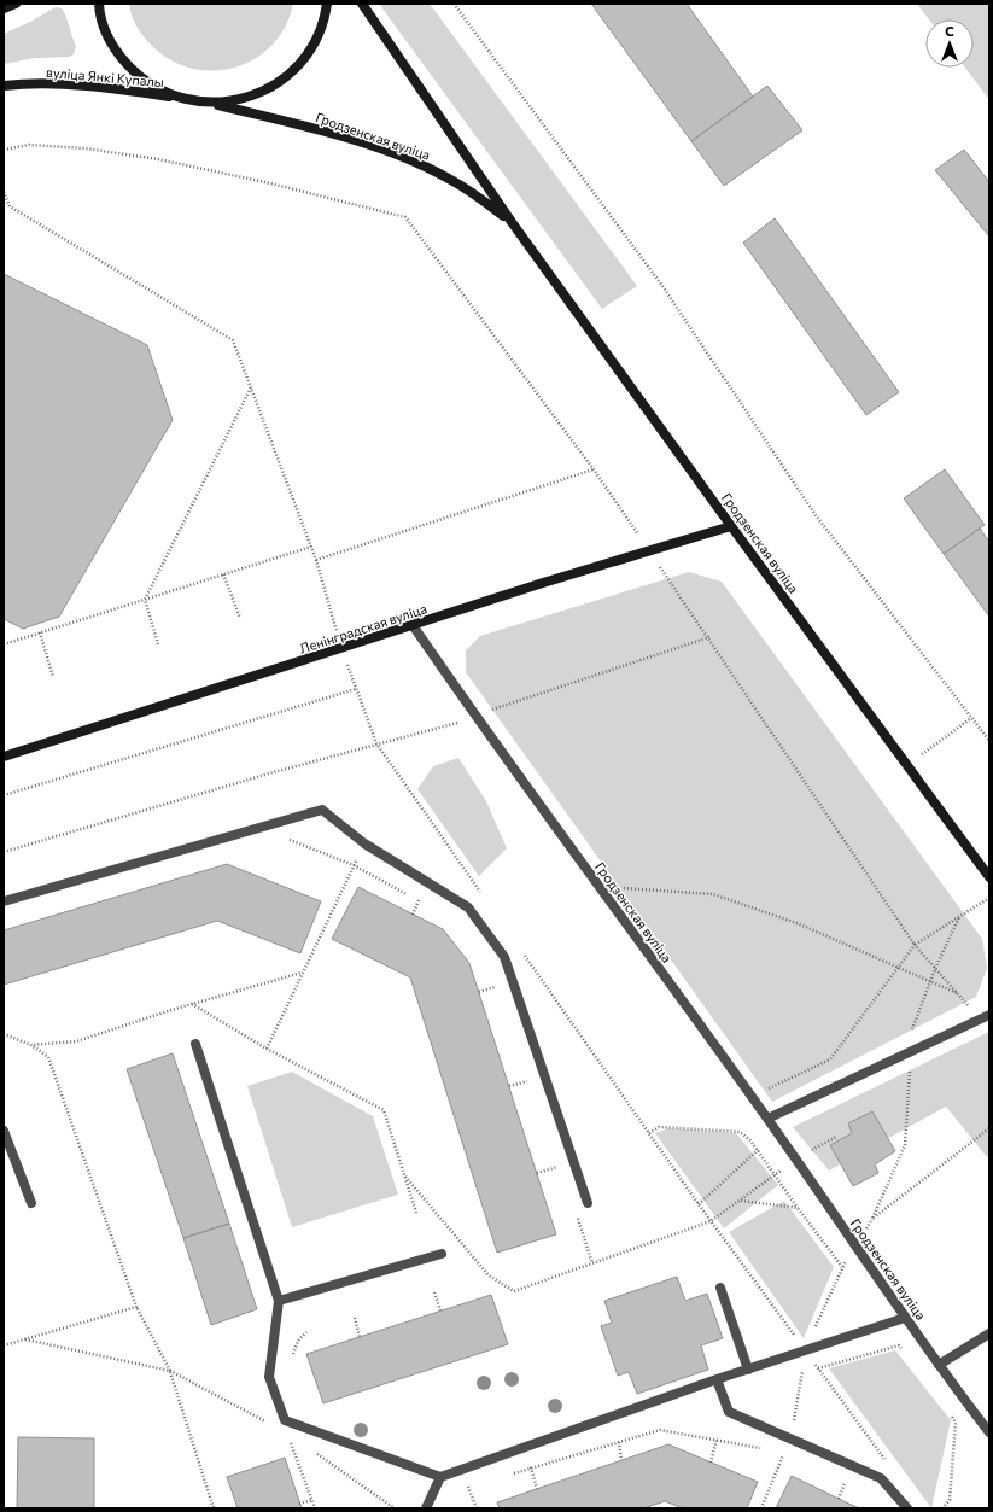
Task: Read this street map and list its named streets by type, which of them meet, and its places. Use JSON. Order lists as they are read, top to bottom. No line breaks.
{"streets":{"main road":["вуліца Янкі Купалы","Гродзенская вуліца","Ленінградская вуліца"]},"crossings":[["вуліца Янкі Купалы","Гродзенская вуліца"],["Гродзенская вуліца","Ленінградская вуліца"]],"north":"top"}
